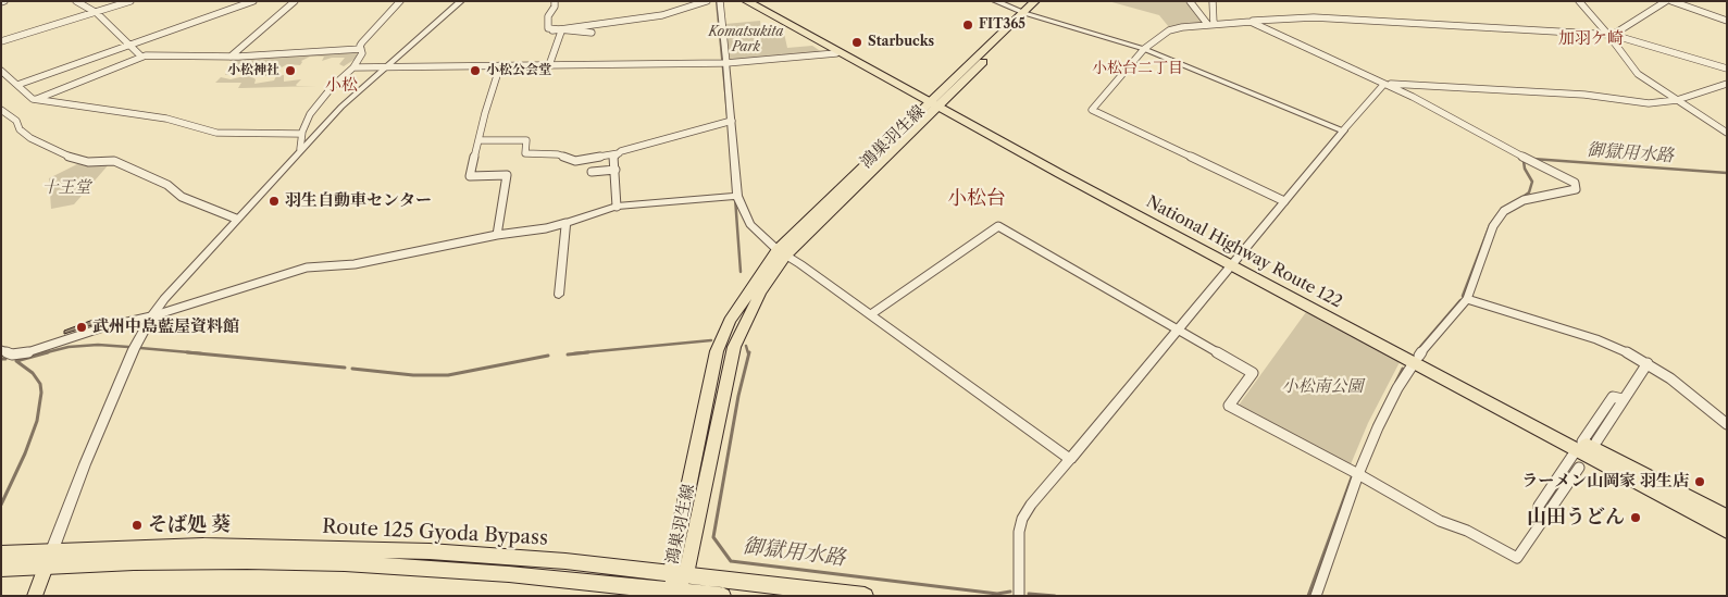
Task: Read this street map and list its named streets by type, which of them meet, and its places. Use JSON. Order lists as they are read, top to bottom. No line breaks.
{"streets":{"highway":["National Highway Route 122","Route 125 Gyoda Bypass"],"main road":["鴻巣羽生線"]},"crossings":[["鴻巣羽生線","National Highway Route 122"],["鴻巣羽生線","Route 125 Gyoda Bypass"]],"districts":["加羽ケ崎","小松台二丁目","小松","小松台"],"water":["御獄用水路"],"parks":["Komatsukita Park","十王堂","小松南公園"],"places":["FIT365","Starbucks","小松神社","小松公会堂","羽生自動車センター","武州中島藍屋資料館","ラーメン山岡家 羽生店","山田うどん","そば処 葵"]}
